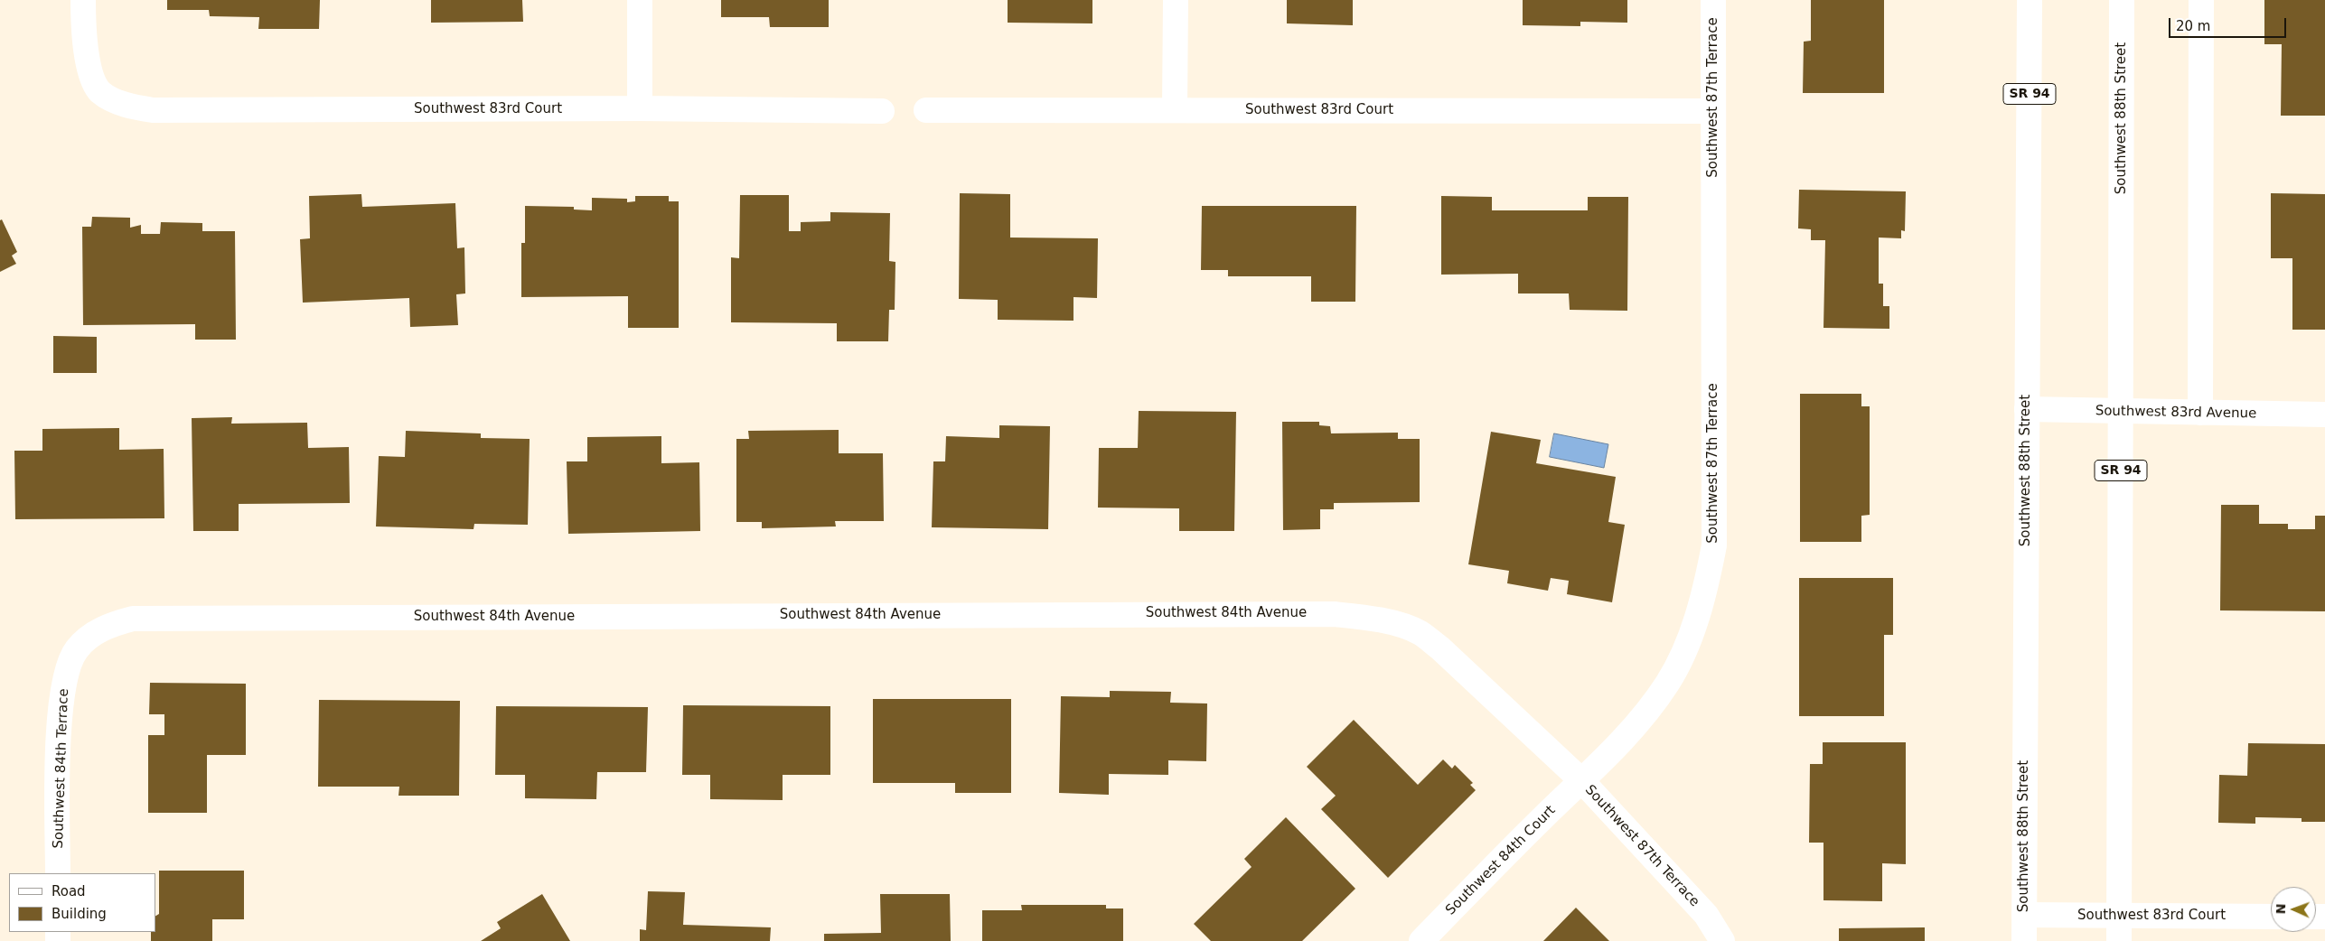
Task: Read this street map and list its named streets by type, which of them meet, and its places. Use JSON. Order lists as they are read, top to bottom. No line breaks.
{"streets":{"street":["SR 94","Southwest 87th Terrace","Southwest 83rd Court","Southwest 88th Street","Southwest 83rd Avenue","Southwest 84th Avenue","Southwest 84th Terrace","Southwest 84th Court"]},"crossings":[["Southwest 87th Terrace","Southwest 83rd Court"],["Southwest 87th Terrace","Southwest 84th Avenue"],["Southwest 87th Terrace","Southwest 84th Court"],["Southwest 83rd Court","Southwest 88th Street"],["Southwest 88th Street","Southwest 83rd Avenue"],["Southwest 84th Avenue","Southwest 84th Terrace"],["Southwest 84th Avenue","Southwest 84th Court"]],"legend":["Road","Building"],"scale_bar":"20 m","north":"left"}
